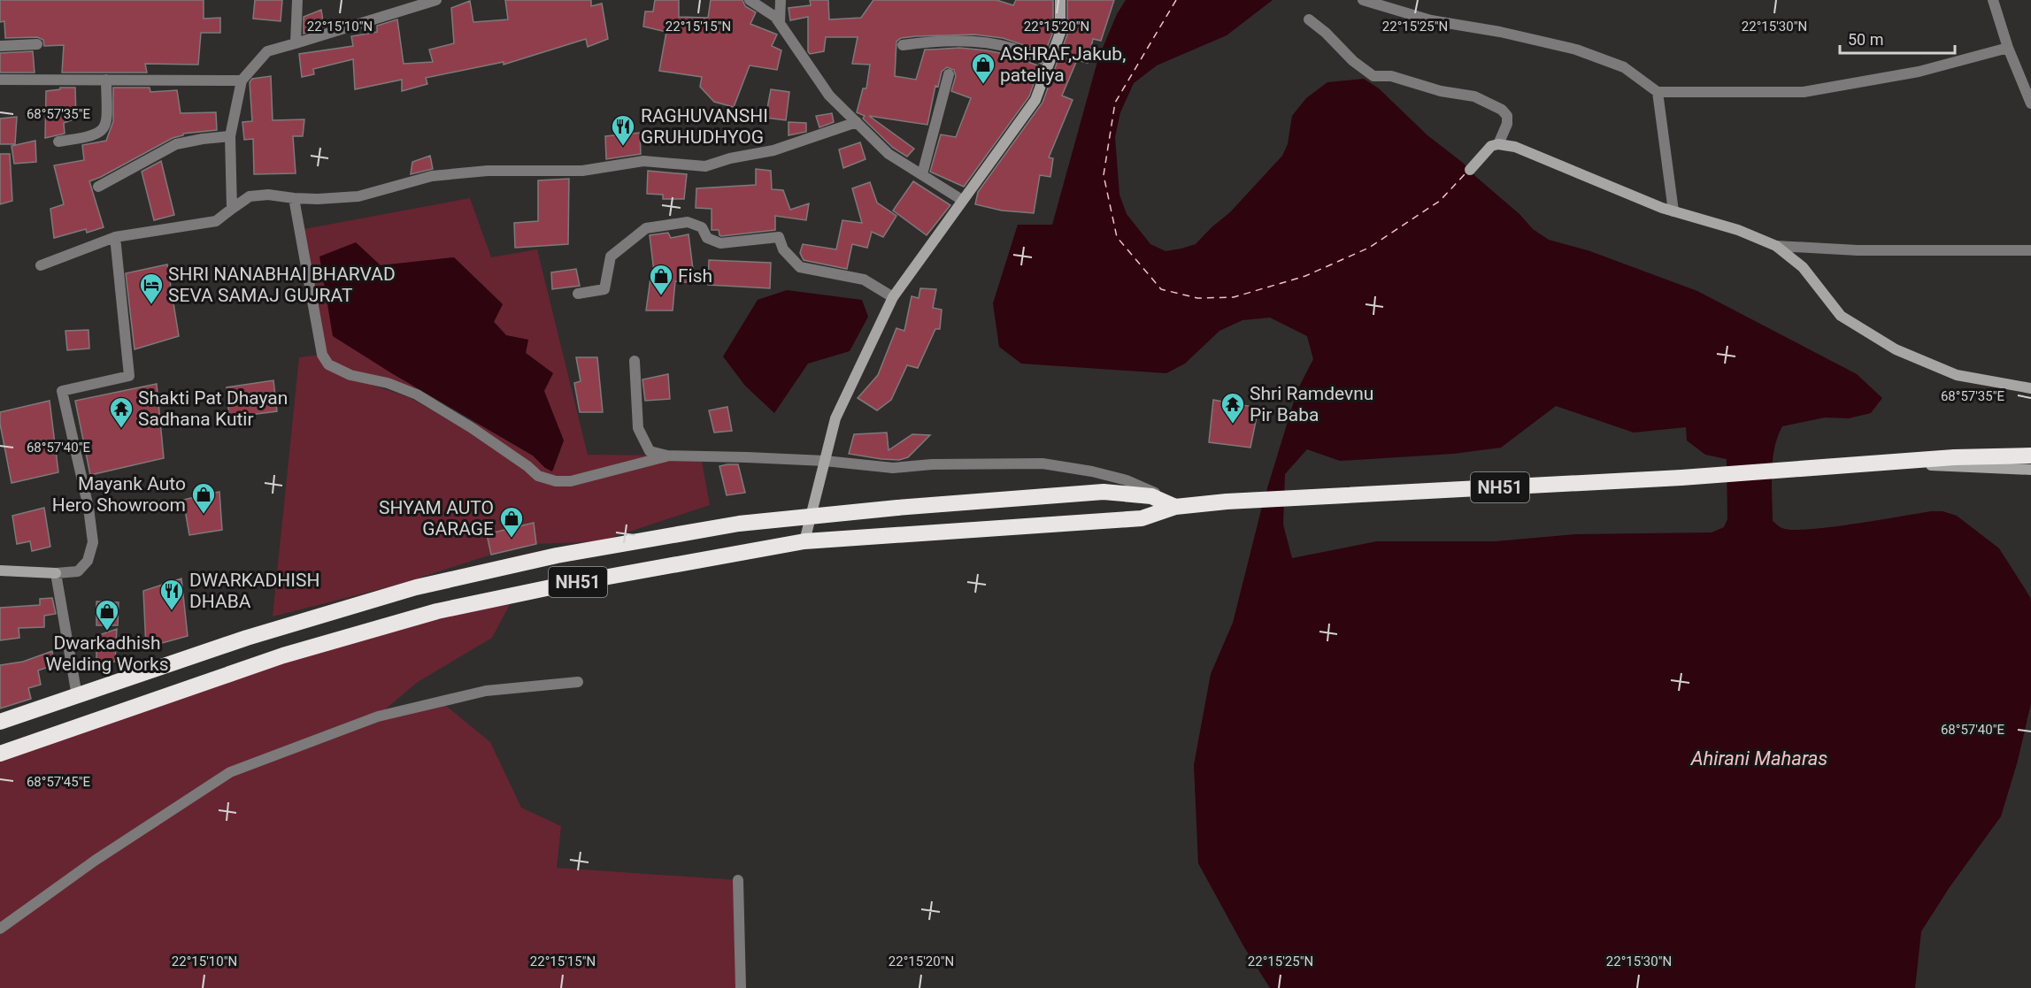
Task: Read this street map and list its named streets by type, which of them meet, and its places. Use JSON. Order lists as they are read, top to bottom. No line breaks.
{"streets":{"highway":["NH51"]},"water":["Ahirani Maharas"],"places":{"shop":["ASHRAF,Jakub, pateliya","Fish","Mayank Auto Hero Showroom","SHYAM AUTO GARAGE","Dwarkadhish Welding Works"],"restaurant":["RAGHUVANSHI GRUHUDHYOG","DWARKADHISH DHABA"],"hotel":["SHRI NANABHAI BHARVAD SEVA SAMAJ GUJRAT"],"temple":["Shri Ramdevnu Pir Baba","Shakti Pat Dhayan Sadhana Kutir"]},"scale_bar":"50 m","coordinates":["22°15'10\"N","22°15'15\"N","22°15'20\"N","22°15'25\"N","22°15'30\"N","68°57'35\"E","68°57'40\"E","68°57'45\"E"]}
